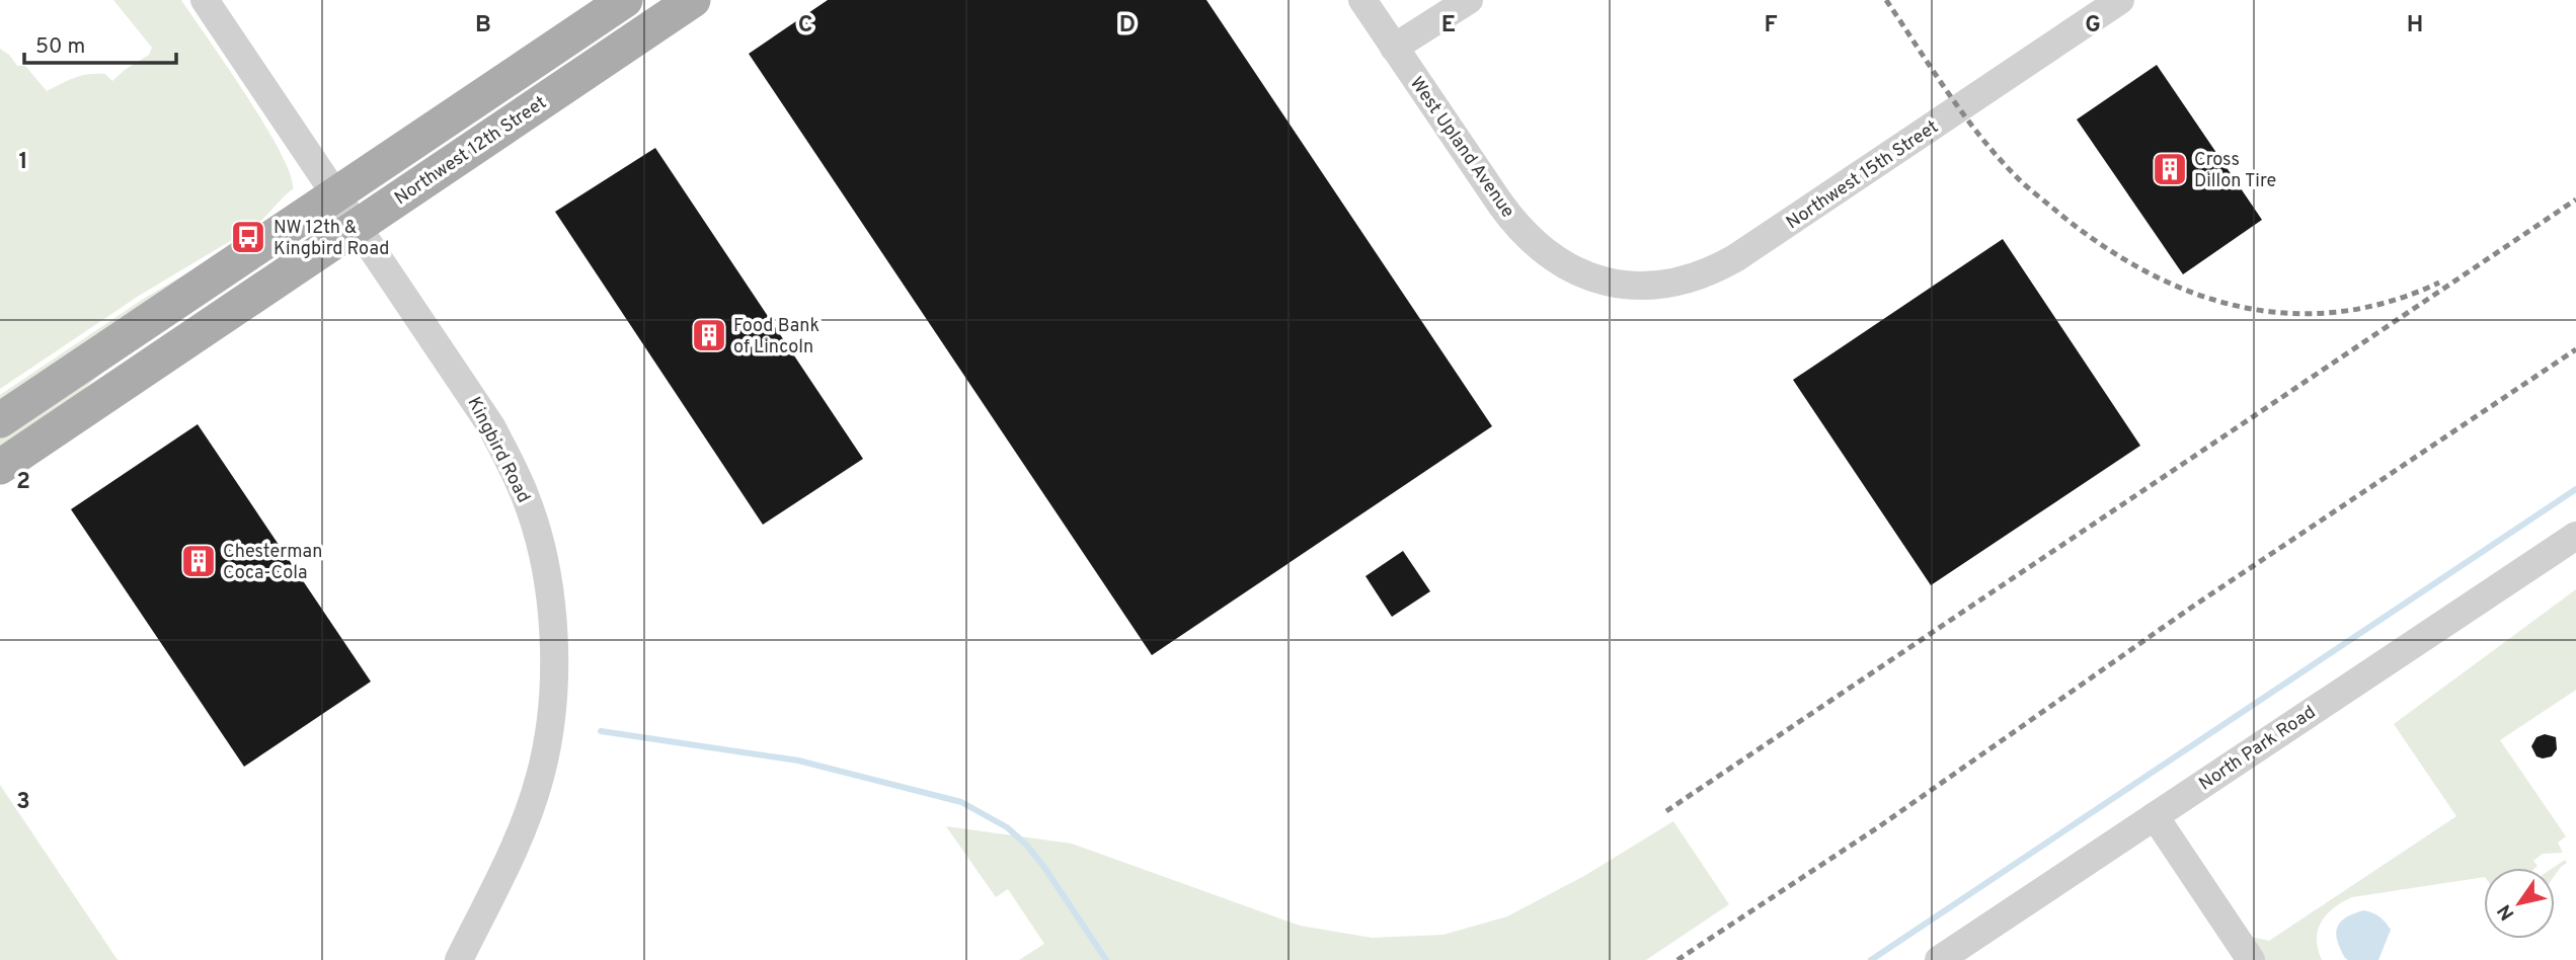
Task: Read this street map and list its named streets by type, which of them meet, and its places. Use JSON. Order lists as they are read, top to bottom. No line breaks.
{"streets":{"main road":["Northwest 12th Street"],"street":["West Upland Avenue","Northwest 15th Street","Kingbird Road","North Park Road"]},"crossings":[["West Upland Avenue","Northwest 15th Street"],["Northwest 12th Street","Kingbird Road"]],"places":{"building":["Cross Dillon Tire","Food Bank of Lincoln","Chesterman Coca-Cola"],"bus stop":["NW 12th & Kingbird Road"]},"scale_bar":"50 m","north":"bottom left","grid":{"columns":["B","C","D","E","F","G","H"],"rows":["1","2","3"]}}
